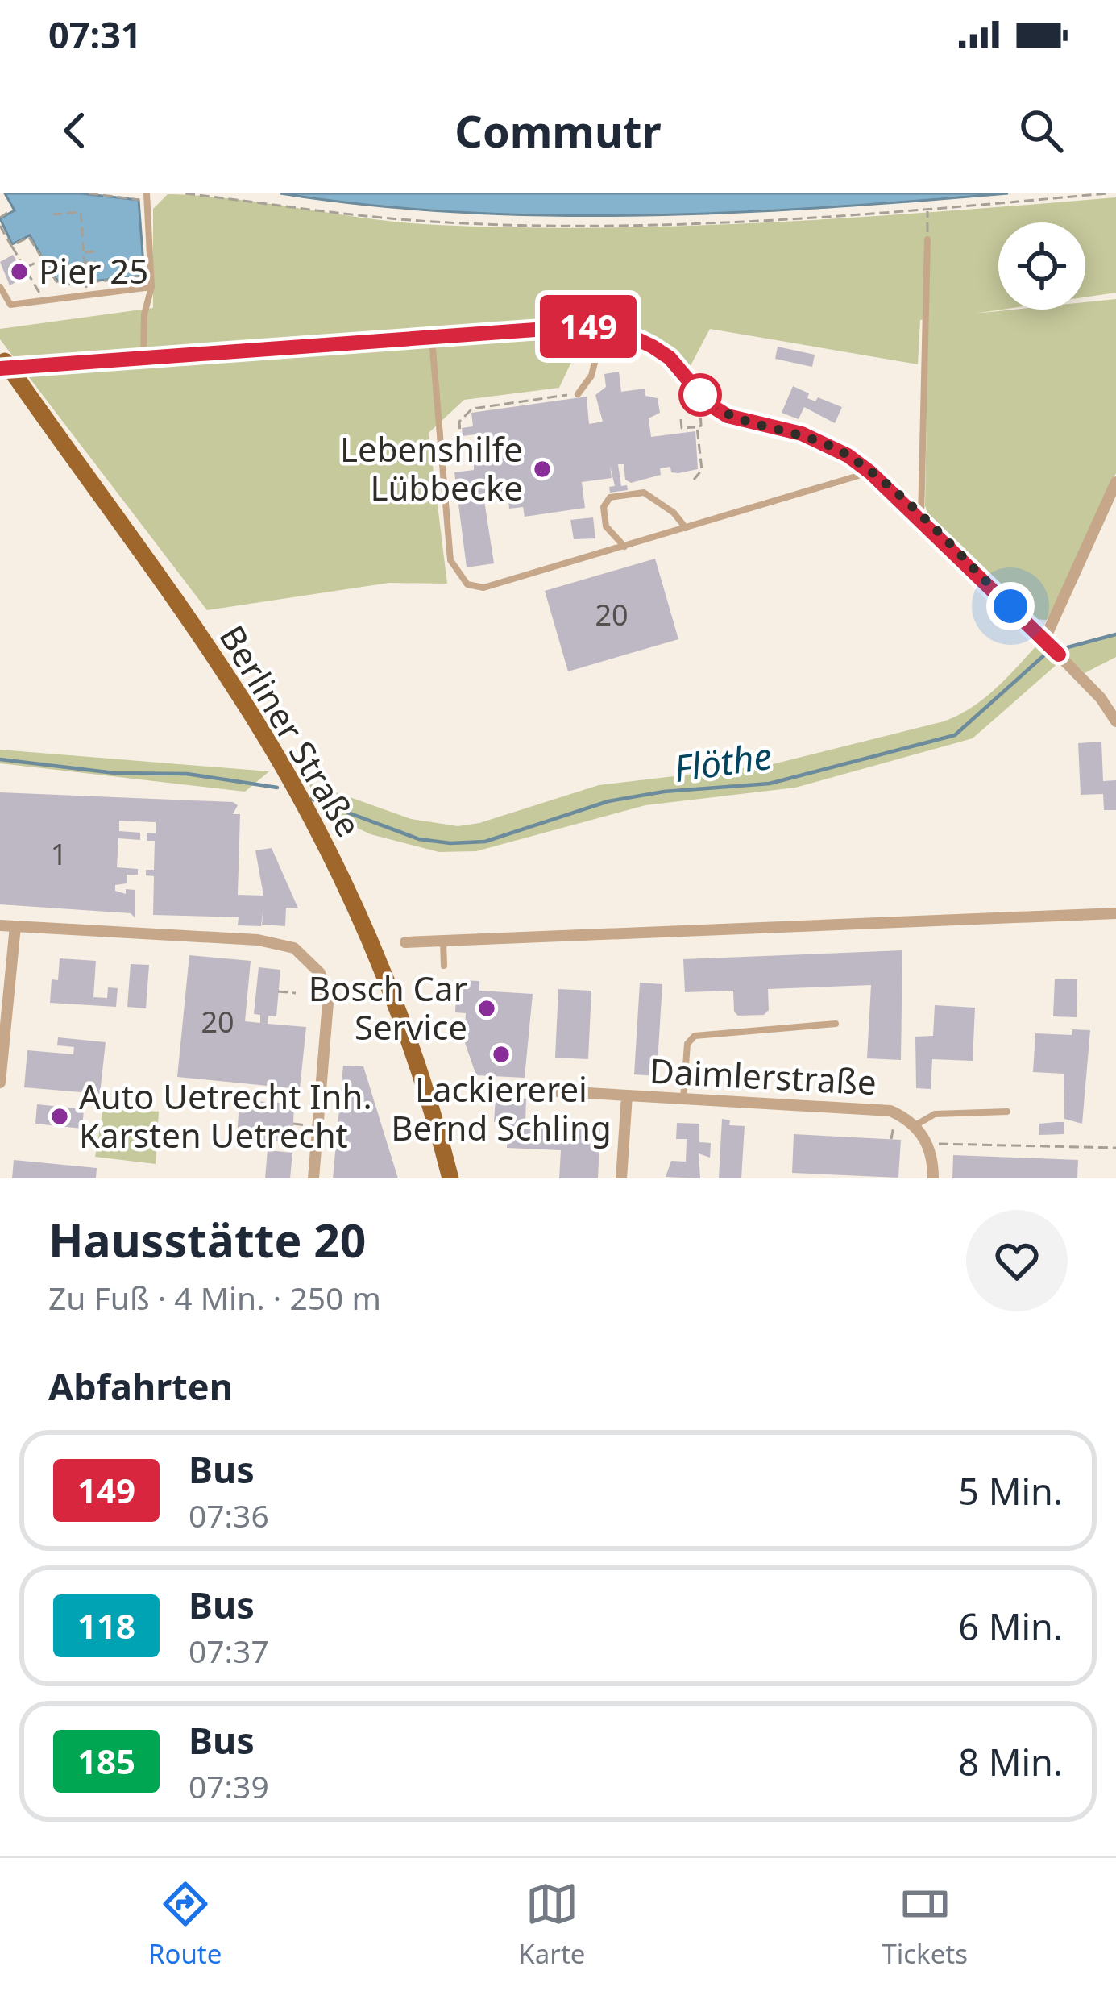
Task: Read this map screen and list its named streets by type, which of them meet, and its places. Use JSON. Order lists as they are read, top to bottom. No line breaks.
{"streets":{"main road":["Berliner Straße"],"street":["Daimlerstraße"]},"water":["Flöthe"],"places":["Pier 25","Lebenshilfe Lübbecke","Bosch Car Service","Lackiererei Bernd Schling","Auto Uetrecht Inh. Karsten Uetrecht"],"lines":["bus line 149"],"house_numbers":["20","1","20"],"page":{"status":"07:31","header":"Commutr","on_map":"149","heading":[["Hausstätte 20","Zu Fuß · 4 Min. · 250 m"],"Abfahrten"],"list":[{"mark":"149","name":"Bus","note":"07:36","value":"5 Min."},{"mark":"118","name":"Bus","note":"07:37","value":"6 Min."},{"mark":"185","name":"Bus","note":"07:39","value":"8 Min."}],"tabs":["Route","Karte","Tickets"]}}
